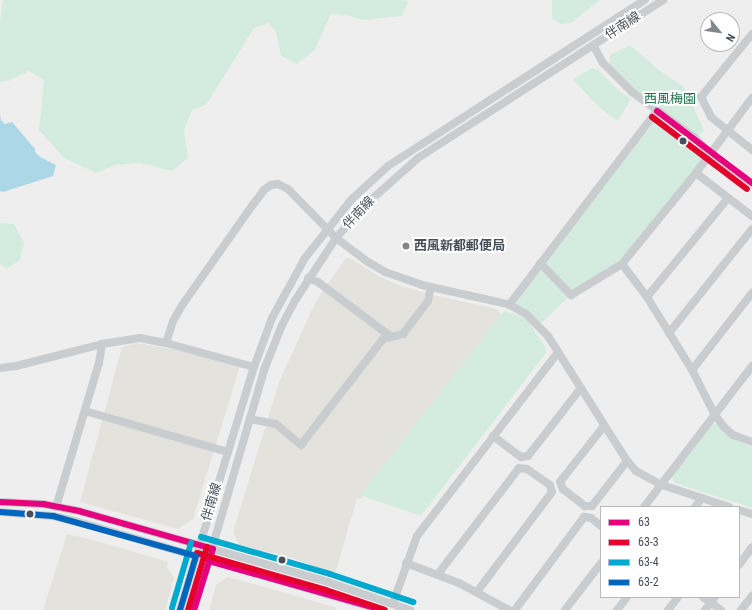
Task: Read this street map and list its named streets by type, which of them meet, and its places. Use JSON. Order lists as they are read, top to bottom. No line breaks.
{"streets":{"street":["伴南線"]},"parks":["西風梅園"],"places":["西風新都郵便局"],"lines":["transit line 63","transit line 63-3","transit line 63-2","transit line 63-4"],"legend":["63","63-3","63-4","63-2"],"north":"bottom right"}
